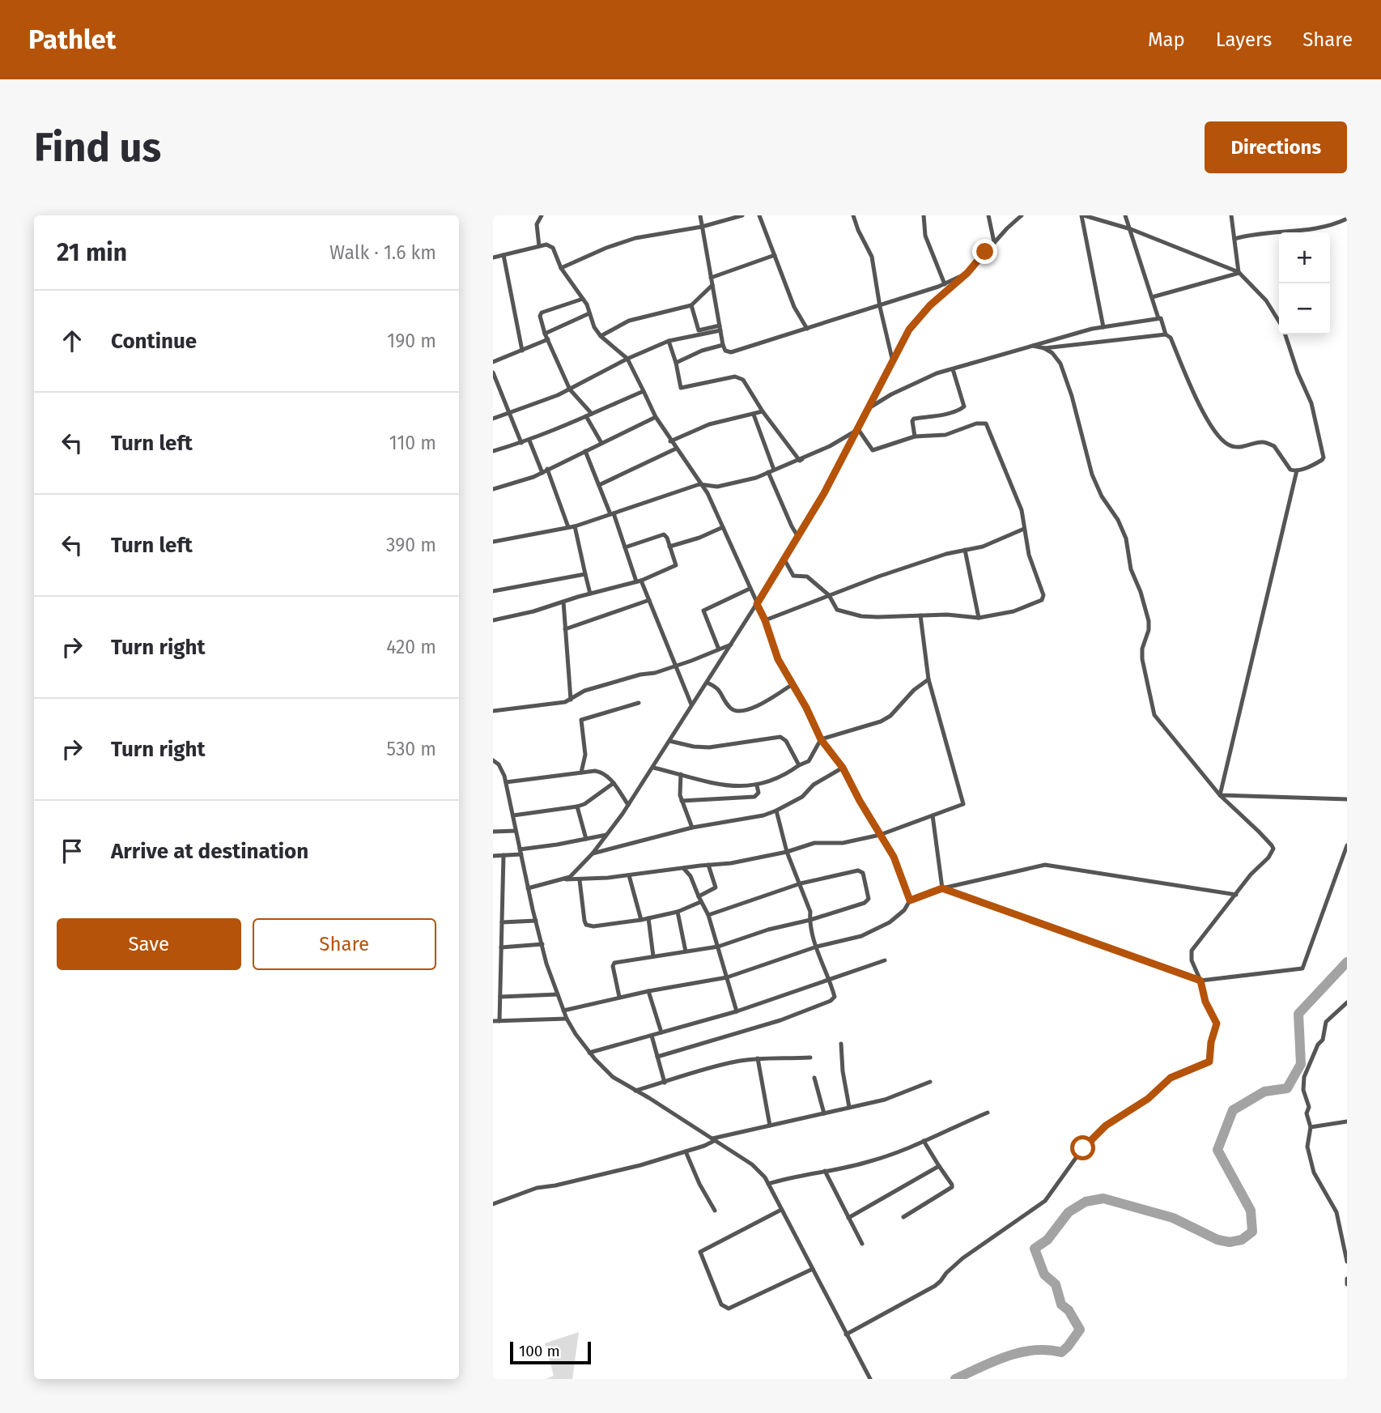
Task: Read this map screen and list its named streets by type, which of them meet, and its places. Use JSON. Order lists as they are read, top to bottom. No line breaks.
{"scale_bar":"100 m","page":{"header":"Pathlet","nav":["Map","Layers","Share"],"buttons":["Directions",["Save","Share"]],"title":"Find us","heading":["21 min","Walk · 1.6 km"],"map_buttons":["+","−"],"list":[["Continue","190 m"],["Turn left","110 m"],["Turn left","390 m"],["Turn right","420 m"],["Turn right","530 m"],"Arrive at destination"],"scale":"100 m"}}
